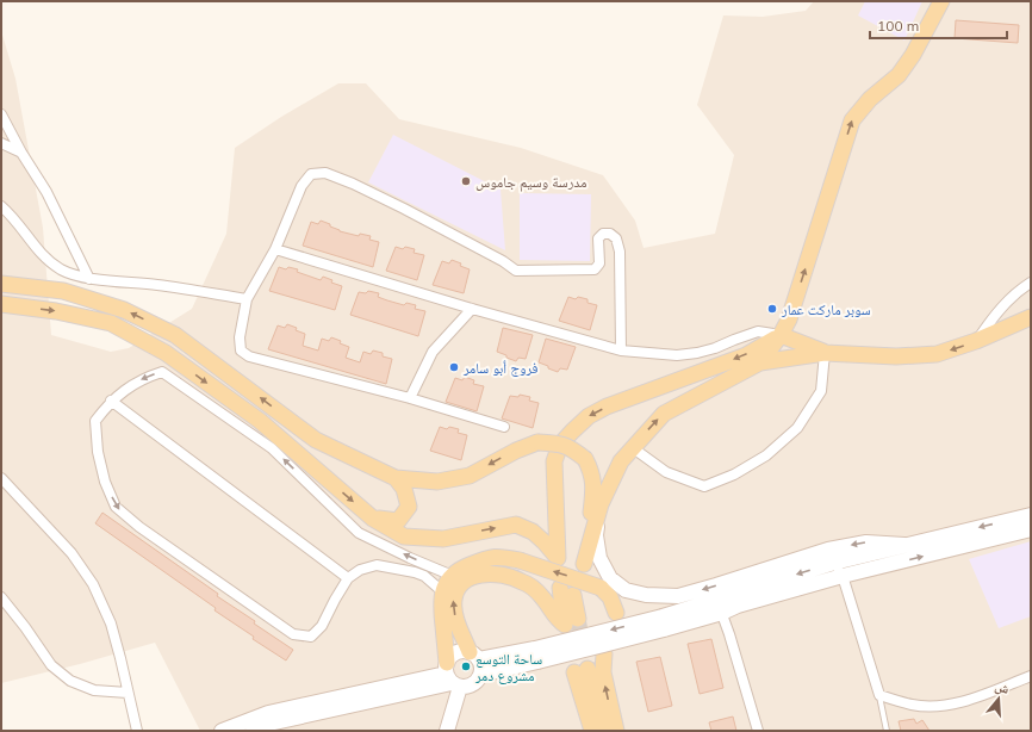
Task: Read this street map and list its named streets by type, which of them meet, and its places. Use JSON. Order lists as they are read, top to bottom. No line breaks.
{"places":["مدرسة وسيم جاموس","سوبر ماركت عمار","فروج أبو سامر","ساحة التوسع مشروع دمر"],"scale_bar":"100 m","north":"top"}
